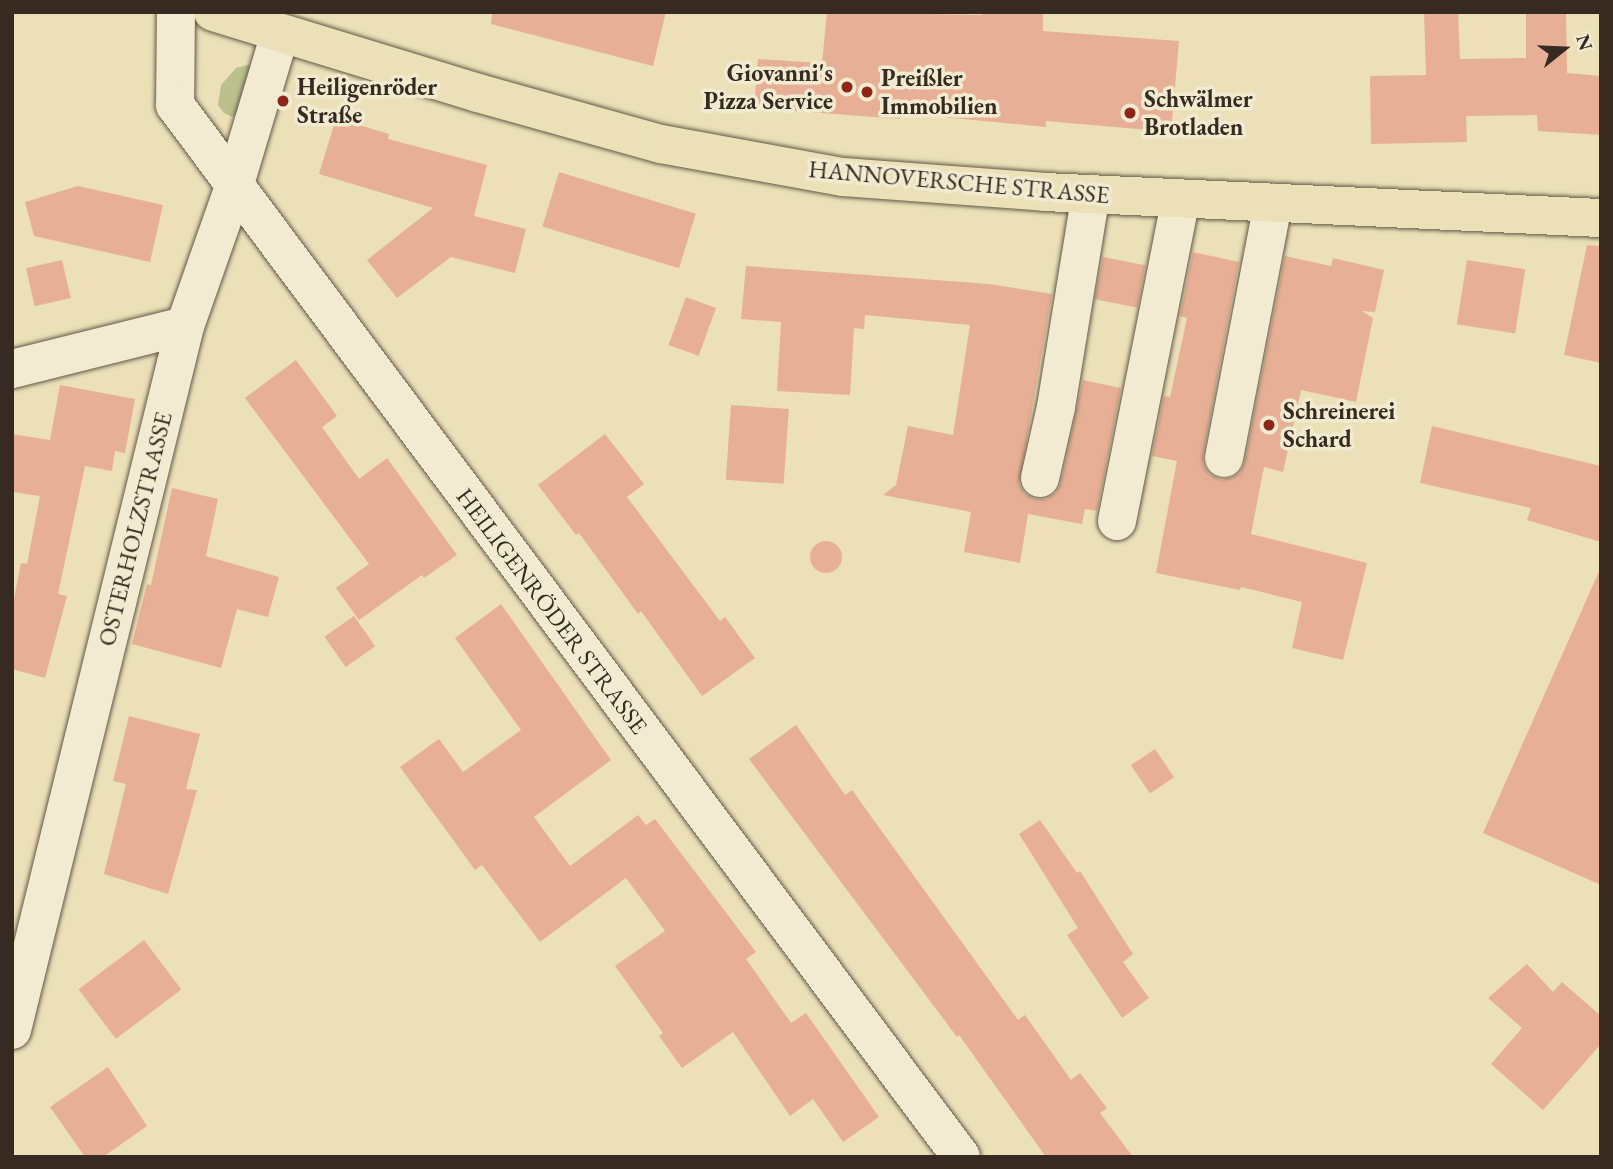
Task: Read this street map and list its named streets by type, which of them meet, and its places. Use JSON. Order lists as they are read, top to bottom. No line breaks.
{"streets":{"main road":["HANNOVERSCHE STRASSE"],"street":["OSTERHOLZSTRASSE","HEILIGENRÖDER STRASSE"]},"crossings":[["HANNOVERSCHE STRASSE","OSTERHOLZSTRASSE"],["OSTERHOLZSTRASSE","HEILIGENRÖDER STRASSE"]],"places":["Giovanni's Pizza Service","Preißler Immobilien","Heiligenröder Straße","Schwälmer Brotladen","Schreinerei Schard"],"north":"right"}
